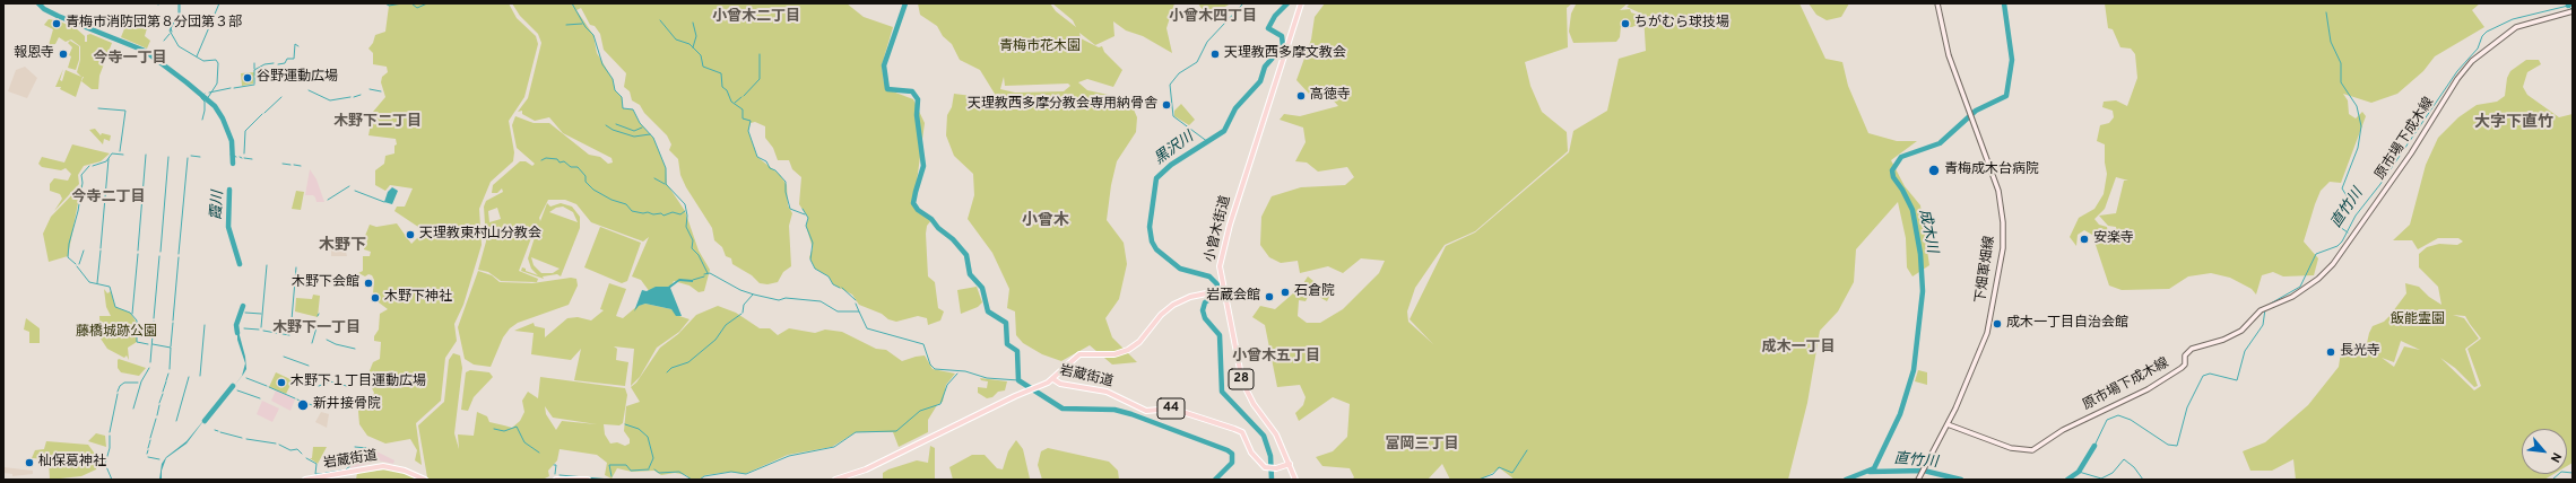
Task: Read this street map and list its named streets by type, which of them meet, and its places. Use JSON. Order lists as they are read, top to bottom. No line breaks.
{"streets":{"main road":["原市場下成木線","小曽木街道","下畑軍畑線","岩蔵街道","28","44"]},"crossings":[["原市場下成木線","下畑軍畑線"],["小曽木街道","岩蔵街道"]],"districts":["小曾木二丁目","小曾木四丁目","今寺一丁目","木野下二丁目","大字下直竹","今寺二丁目","小曾木","木野下","木野下一丁目","成木一丁目","小曾木五丁目","富岡三丁目"],"water":["黒沢川","霞川","直竹川","成木川"],"parks":["青梅市花木園","飯能霊園","藤橋城跡公園"],"places":["青梅市消防団第８分団第３部","ちがむら球技場","報恩寺","天理教西多摩文教会","谷野運動広場","高徳寺","天理教西多摩分教会専用納骨舎","青梅成木台病院","天理教東村山分教会","安楽寺","木野下会館","石倉院","岩蔵会館","木野下神社","成木一丁目自治会館","長光寺","木野下１丁目運動広場","新井接骨院","杣保葛神社"],"north":"bottom right"}
